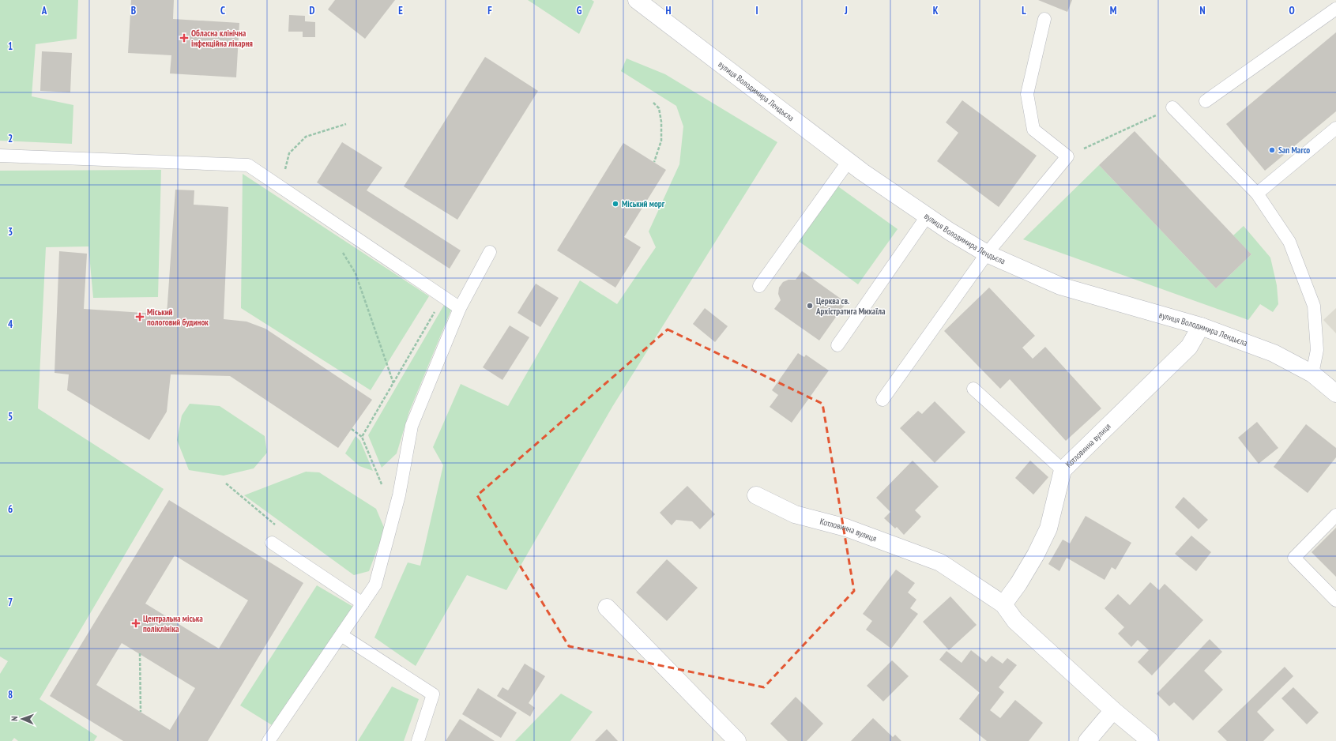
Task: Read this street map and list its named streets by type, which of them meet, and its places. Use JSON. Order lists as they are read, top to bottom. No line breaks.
{"streets":{"street":["вулиця Володимира Лендьєла","Котловинна вулиця"]},"crossings":[["вулиця Володимира Лендьєла","Котловинна вулиця"]],"places":{"health":["Обласна клінічна інфекційна лікарня","Міський пологовий будинок","Центральна міська поліклініка"],"other":["San Marco","Міський морг","Церква св. Архістратига Михаїла"]},"north":"left","grid":{"columns":["A","B","C","D","E","F","G","H","I","J","K","L","M","N","O"],"rows":["1","2","3","4","5","6","7","8"]}}
